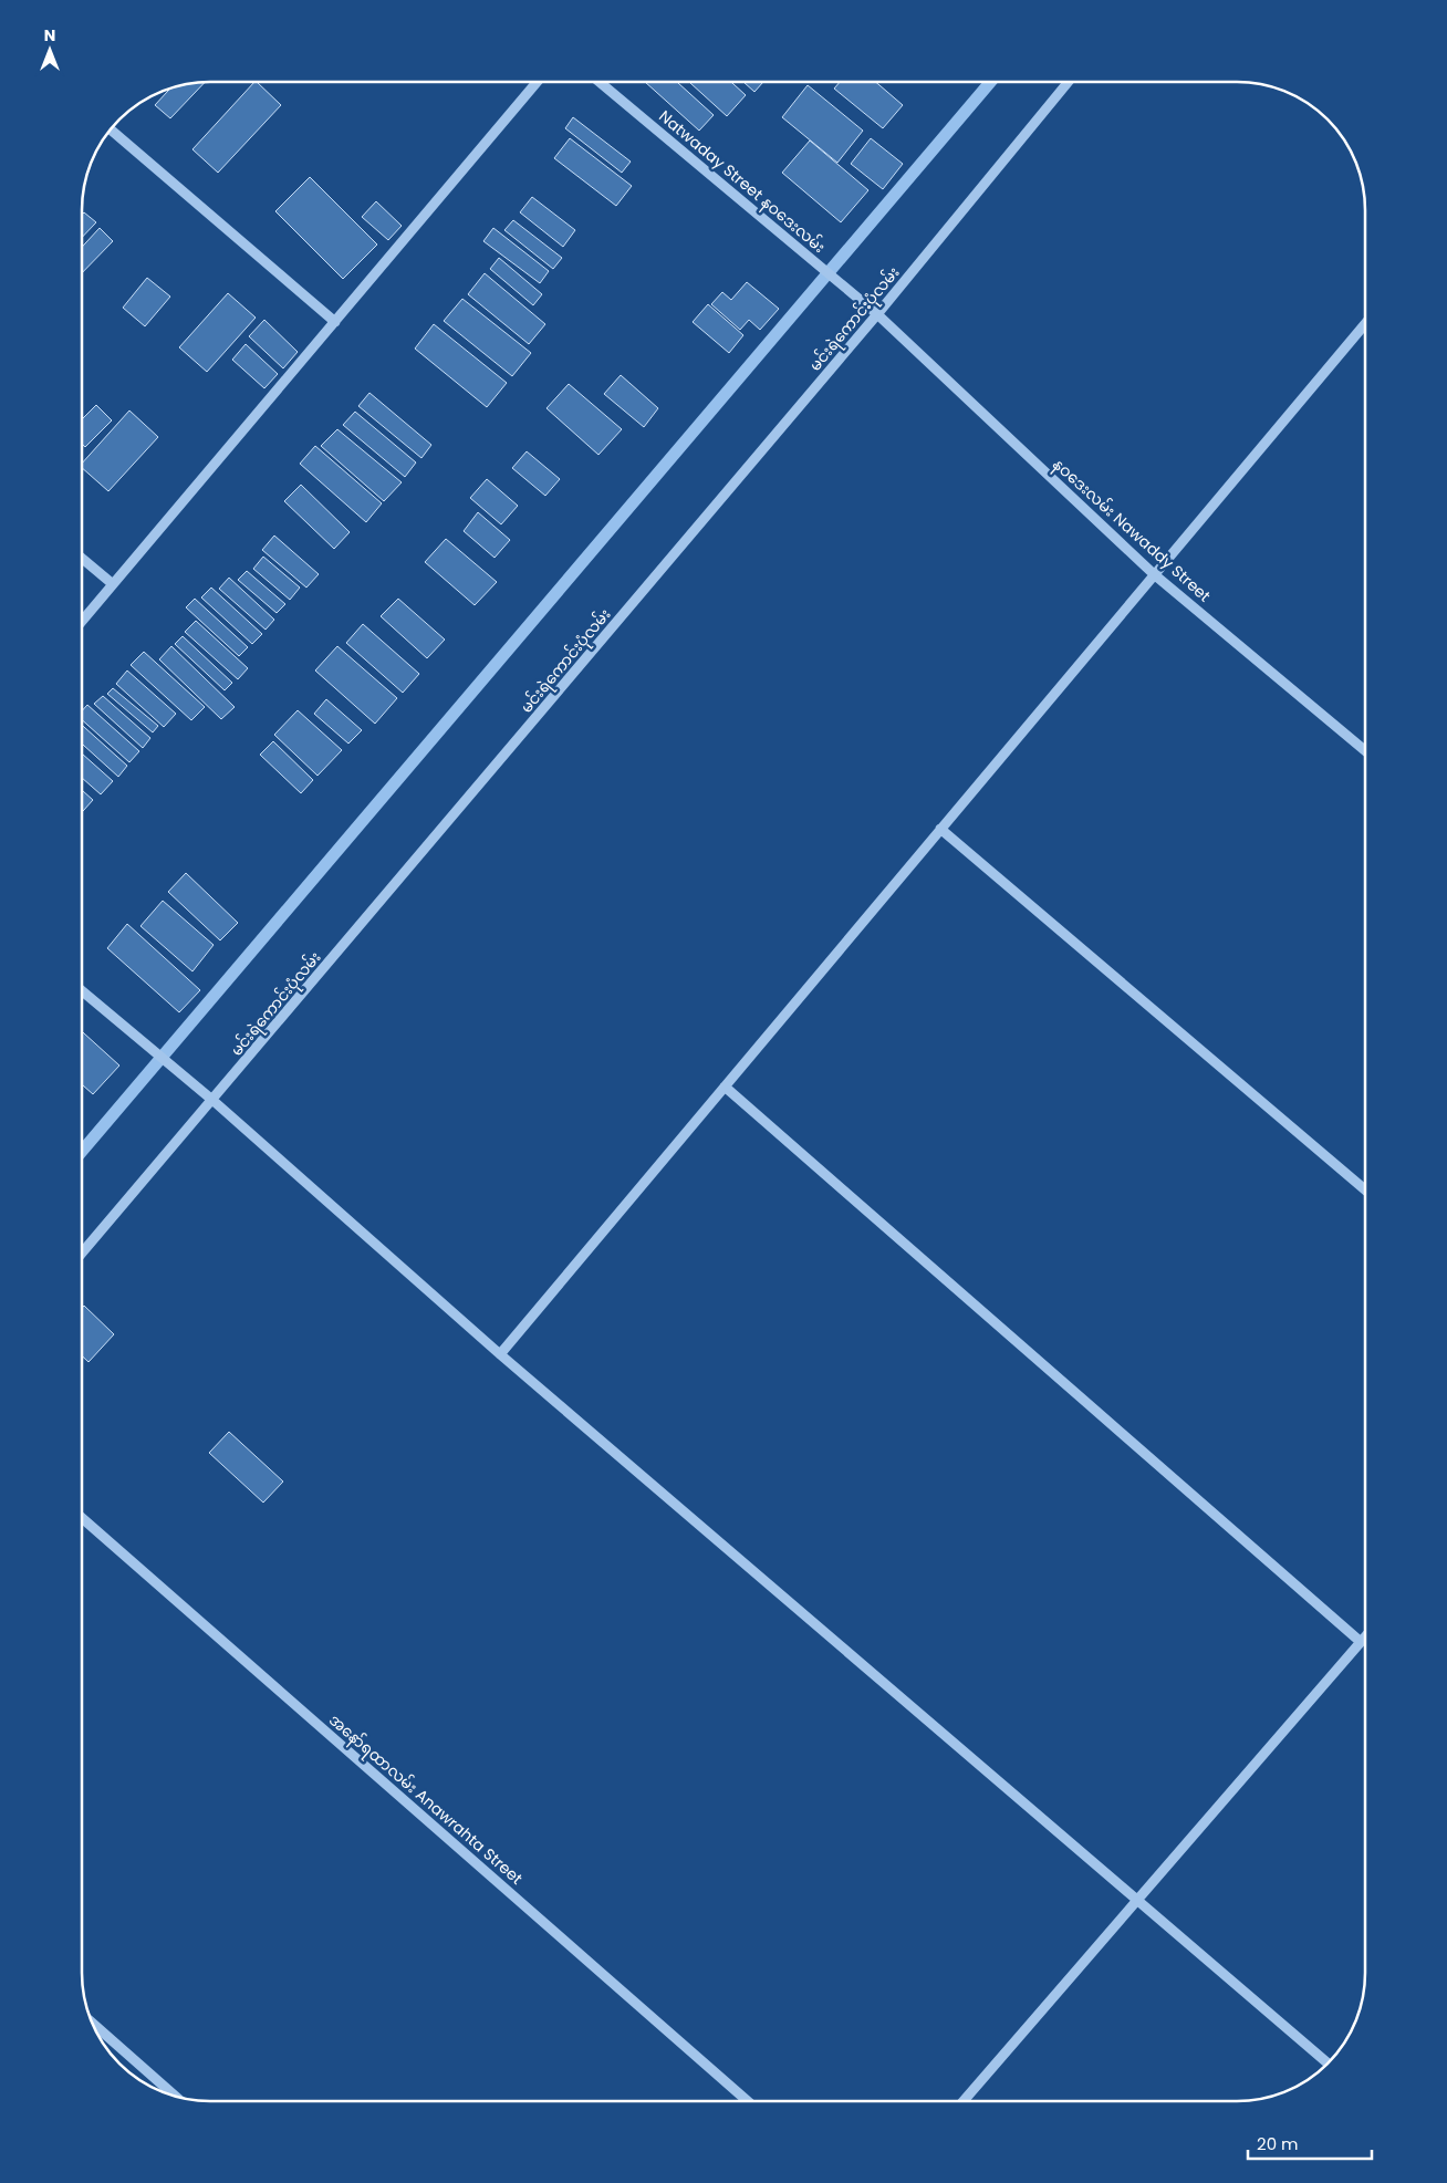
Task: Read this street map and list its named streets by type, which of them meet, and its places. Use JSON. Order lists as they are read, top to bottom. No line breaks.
{"streets":{"street":["Natwaday Street နဝဒေးလမ်း","မင်းရဲကောင်းပုံလမ်း","နဝဒေးလမ်း Nawaddy Street","အနော်ရထာလမ်း Anawrahta Street"]},"crossings":[["Natwaday Street နဝဒေးလမ်း","မင်းရဲကောင်းပုံလမ်း"],["Natwaday Street နဝဒေးလမ်း","နဝဒေးလမ်း Nawaddy Street"],["မင်းရဲကောင်းပုံလမ်း","နဝဒေးလမ်း Nawaddy Street"]],"scale_bar":"20 m","north":"top"}
